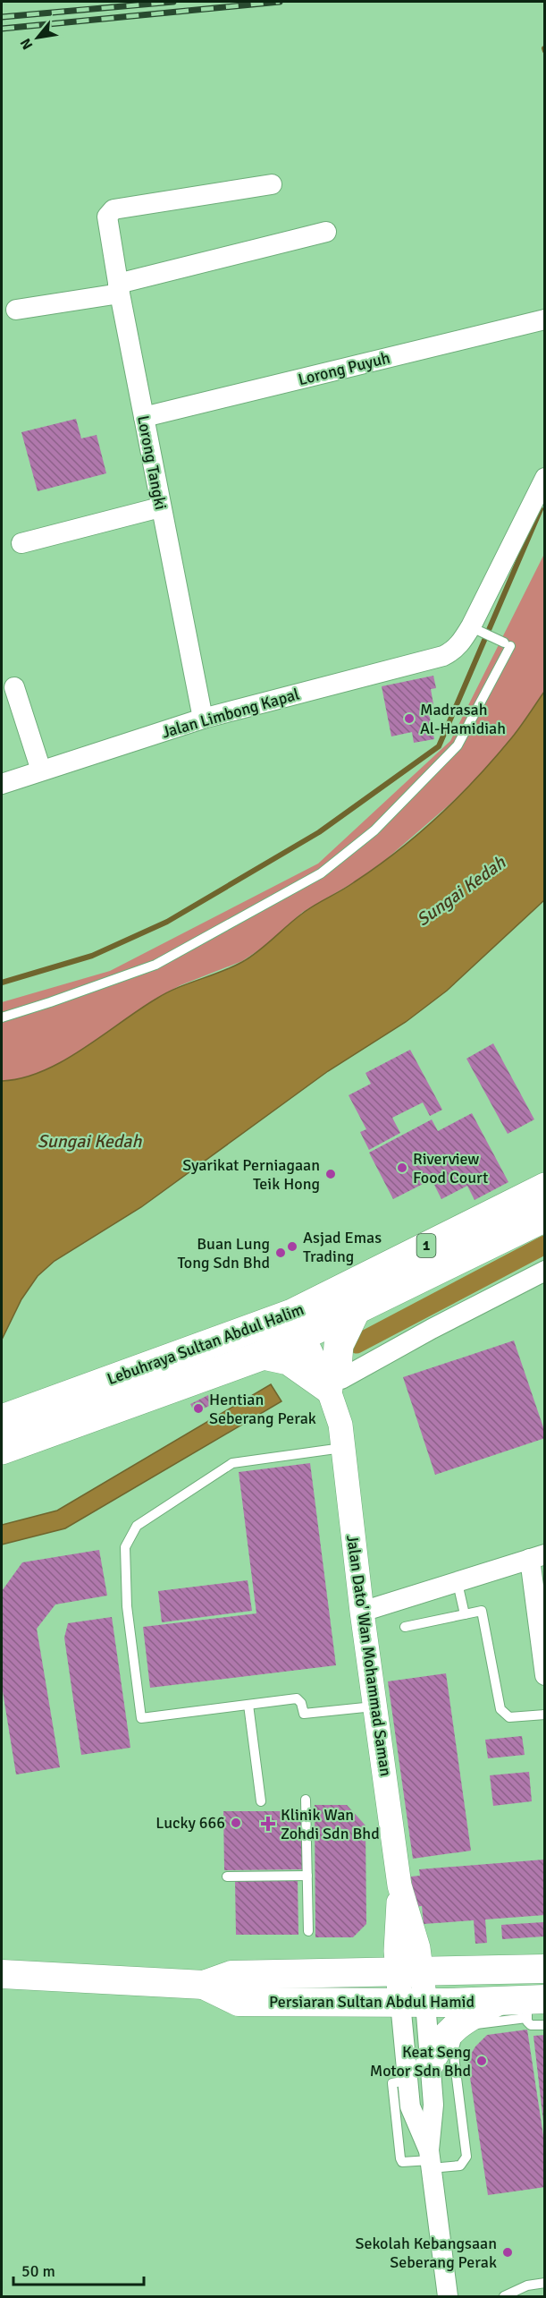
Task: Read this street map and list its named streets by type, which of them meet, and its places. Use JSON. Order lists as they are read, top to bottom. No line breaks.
{"streets":{"main road":["1","Lebuhraya Sultan Abdul Halim","Persiaran Sultan Abdul Hamid"],"street":["Lorong Puyuh","Lorong Tangki","Jalan Limbong Kapal","Jalan Dato' Wan Mohammad Saman"]},"crossings":[["Lorong Puyuh","Lorong Tangki"],["Lorong Tangki","Jalan Limbong Kapal"],["Lebuhraya Sultan Abdul Halim","Jalan Dato' Wan Mohammad Saman"],["Jalan Dato' Wan Mohammad Saman","Persiaran Sultan Abdul Hamid"]],"water":["Sungai Kedah"],"places":{"other":["Madrasah Al-Hamidiah","Riverview Food Court","Syarikat Perniagaan Teik Hong","Asjad Emas Trading","Buan Lung Tong Sdn Bhd","Hentian Seberang Perak","Lucky 666","Keat Seng Motor Sdn Bhd","Sekolah Kebangsaan Seberang Perak"],"health":["Klinik Wan Zohdi Sdn Bhd"]},"scale_bar":"50 m","north":"bottom left"}
